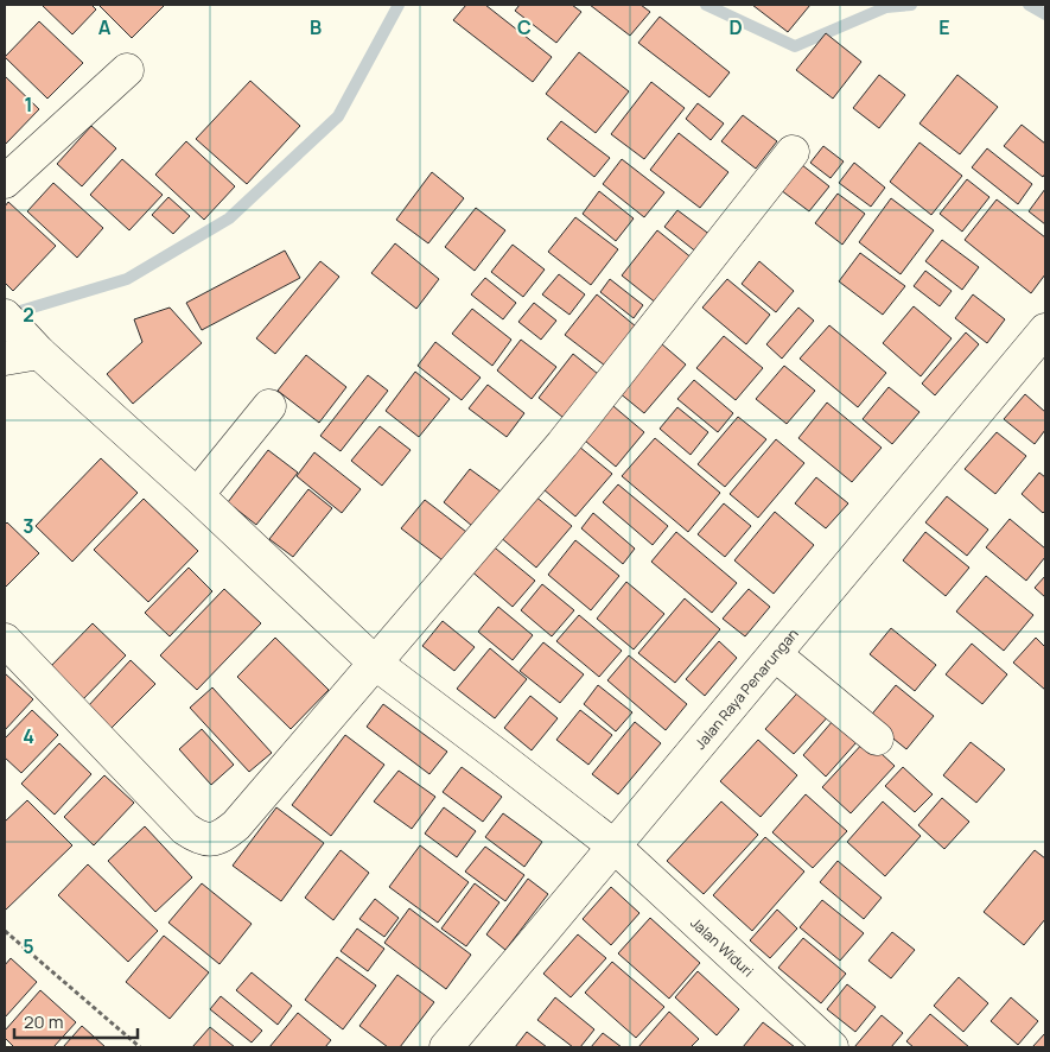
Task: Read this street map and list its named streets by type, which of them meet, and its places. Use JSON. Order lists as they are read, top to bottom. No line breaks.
{"streets":{"street":["Jalan Raya Penarungan","Jalan Widuri"]},"crossings":[["Jalan Raya Penarungan","Jalan Widuri"]],"scale_bar":"20 m","grid":{"columns":["A","B","C","D","E"],"rows":["1","2","3","4","5"]}}
